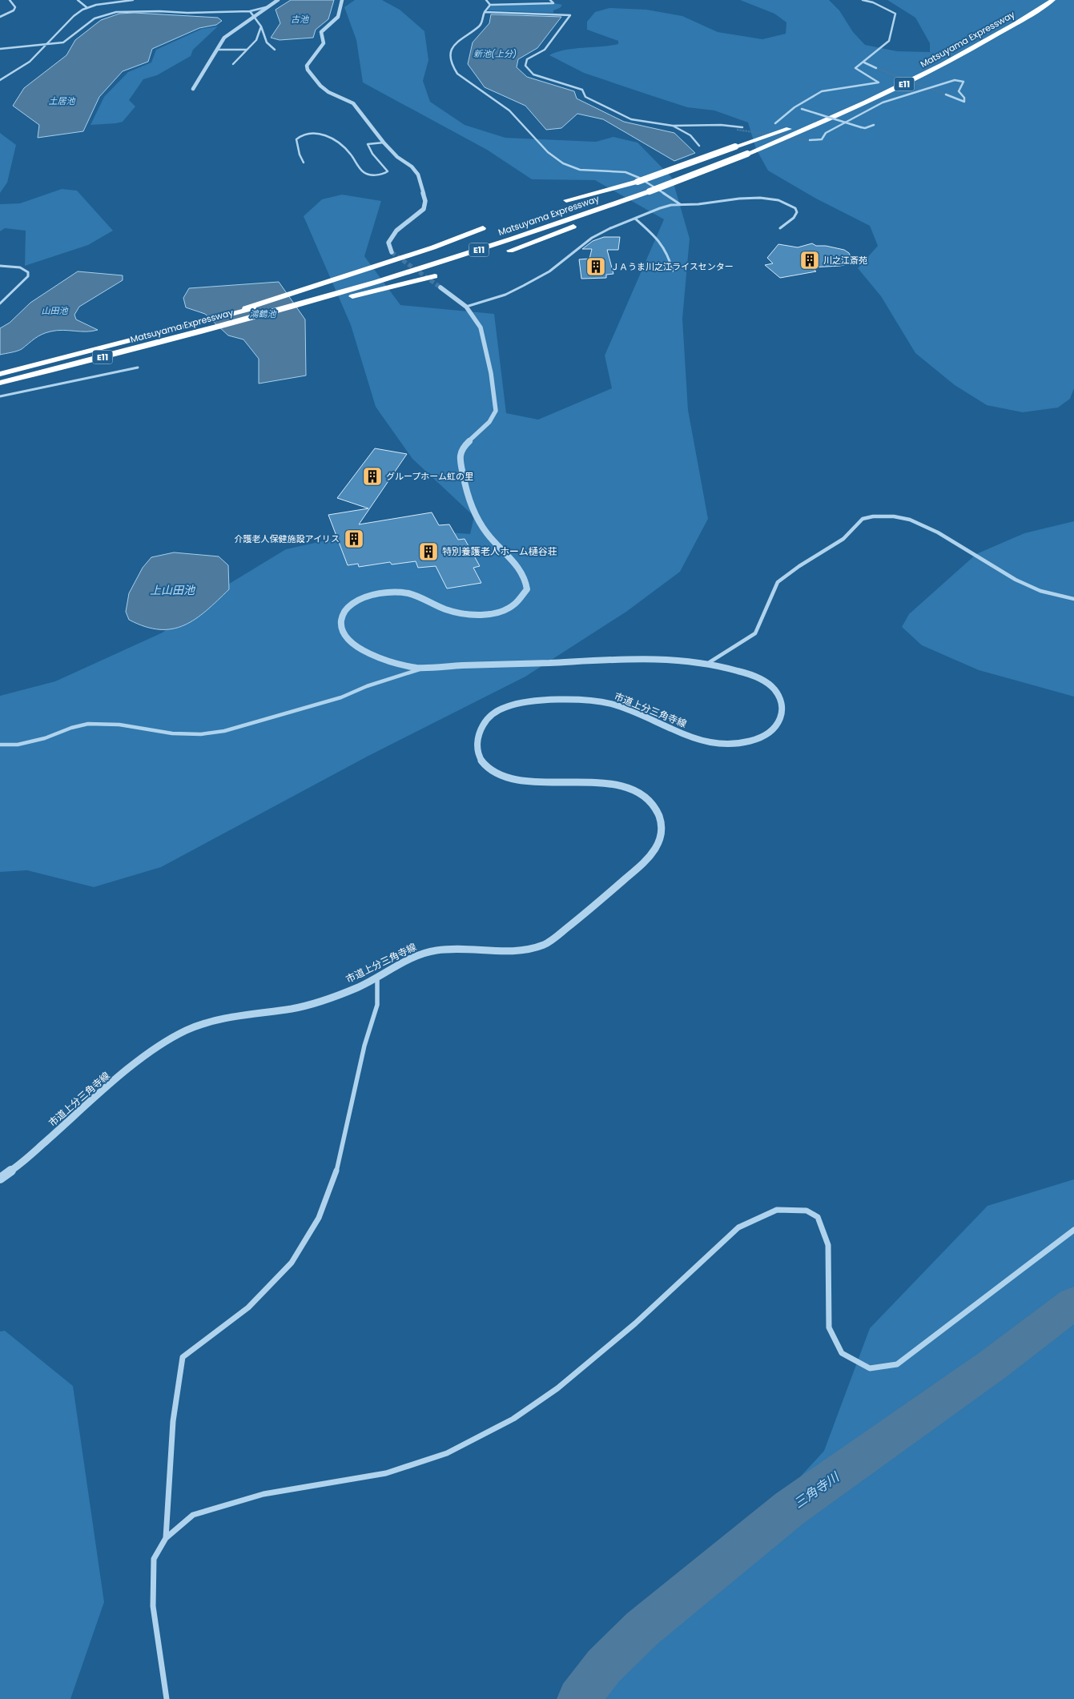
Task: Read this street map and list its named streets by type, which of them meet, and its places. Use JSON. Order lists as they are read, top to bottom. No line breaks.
{"streets":{"highway":["Matsuyama Expressway","E11"],"street":["市道上分三角寺線"]},"water":["古池","新池(上分)","土居池","山田池","鴻鶴池","上山田池","三角寺川"],"places":{"building":["川之江斎苑","ＪＡうま川之江ライスセンター","グループホーム虹の里","介護老人保健施設アイリス","特別養護老人ホーム樋谷荘"]}}
